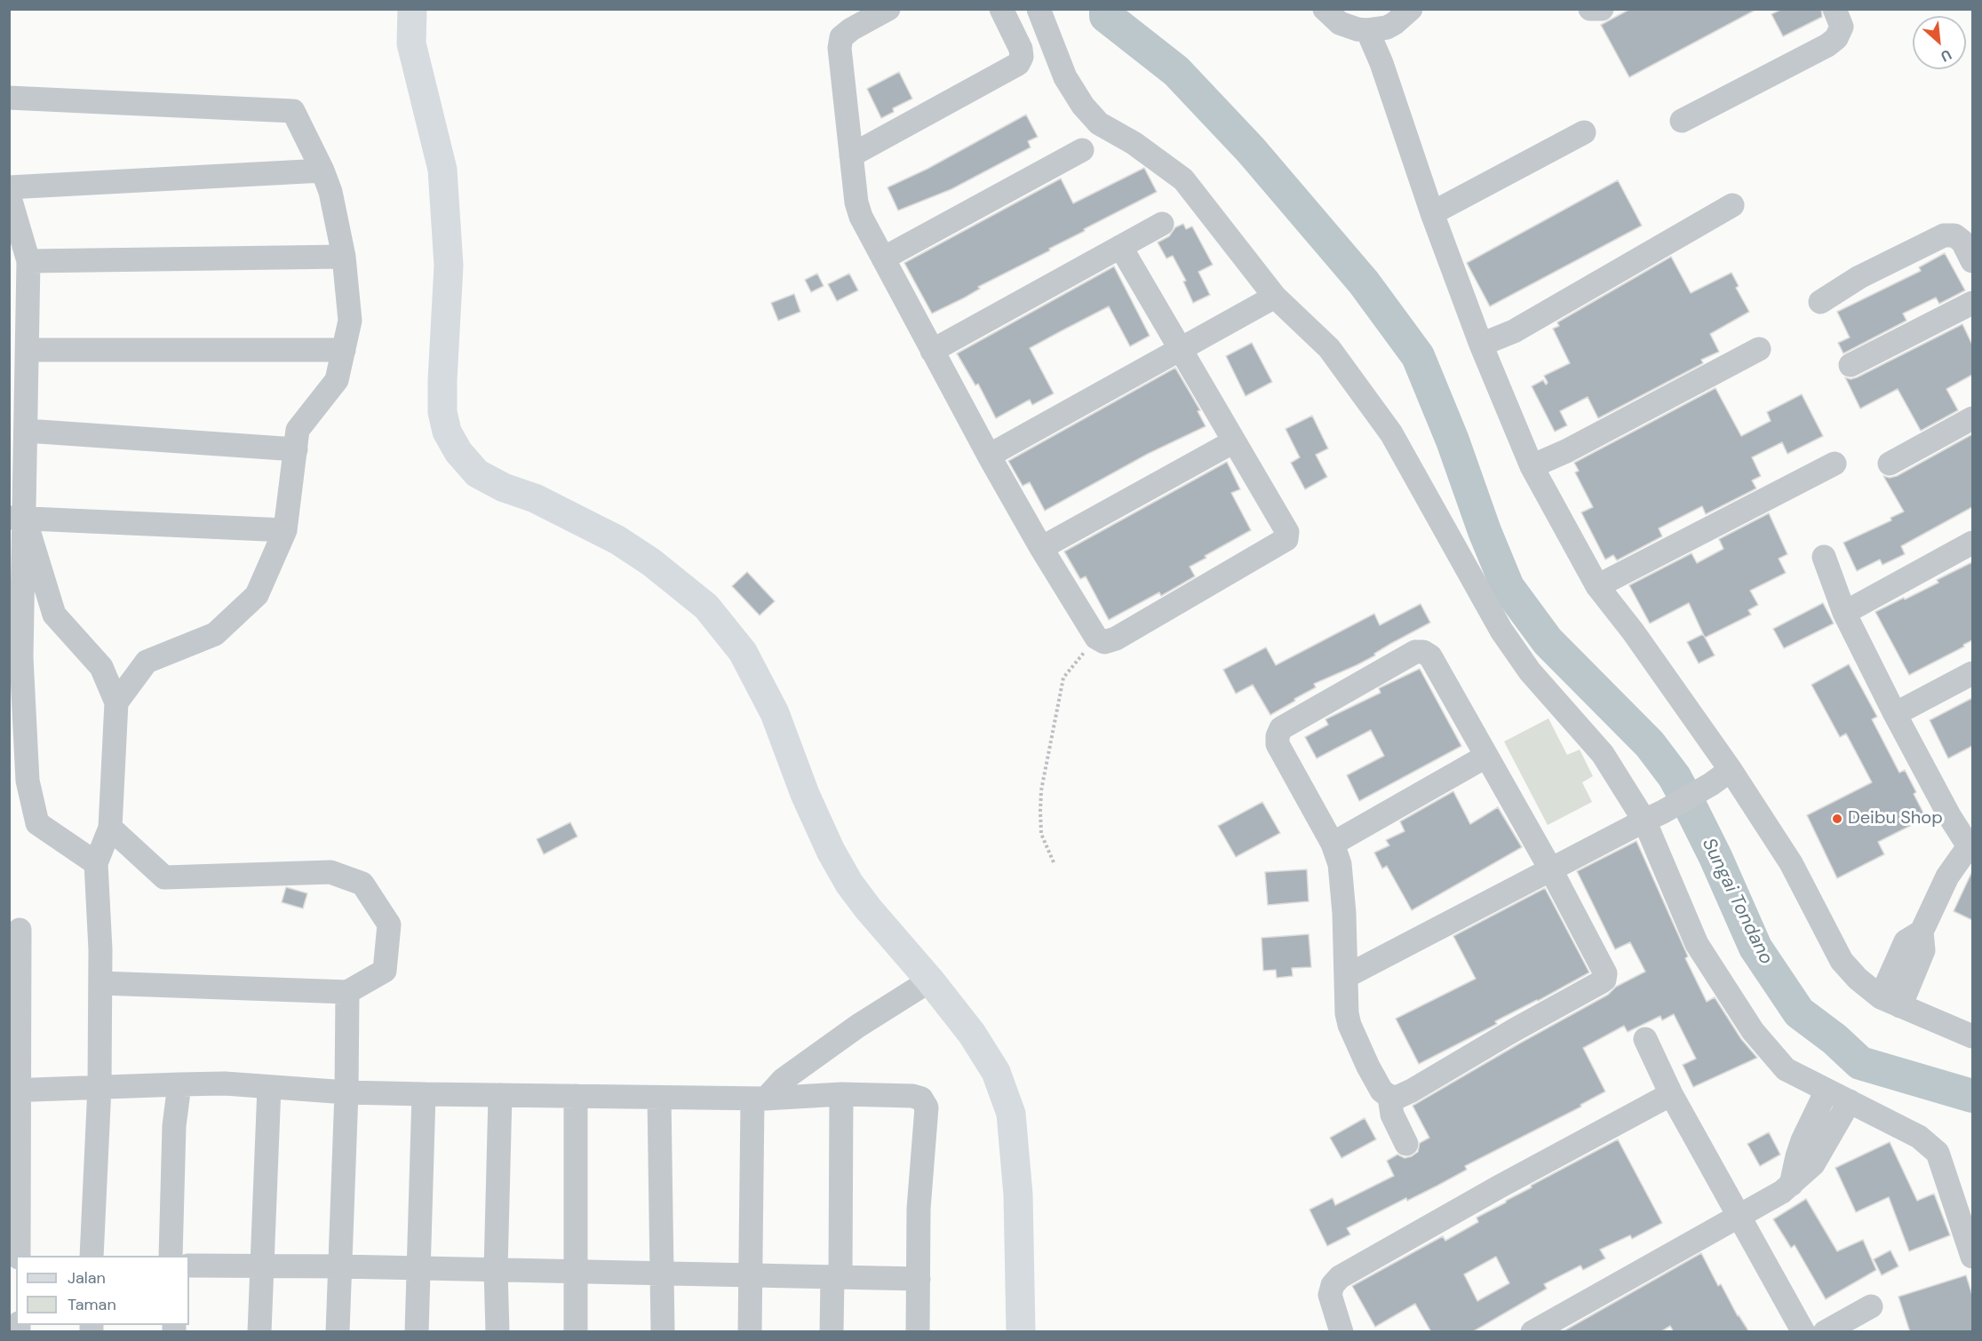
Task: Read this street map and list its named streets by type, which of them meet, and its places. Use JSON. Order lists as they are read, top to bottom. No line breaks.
{"water":["Sungai Tondano"],"places":["Deibu Shop"],"legend":["Jalan","Taman"],"north":"bottom right"}
